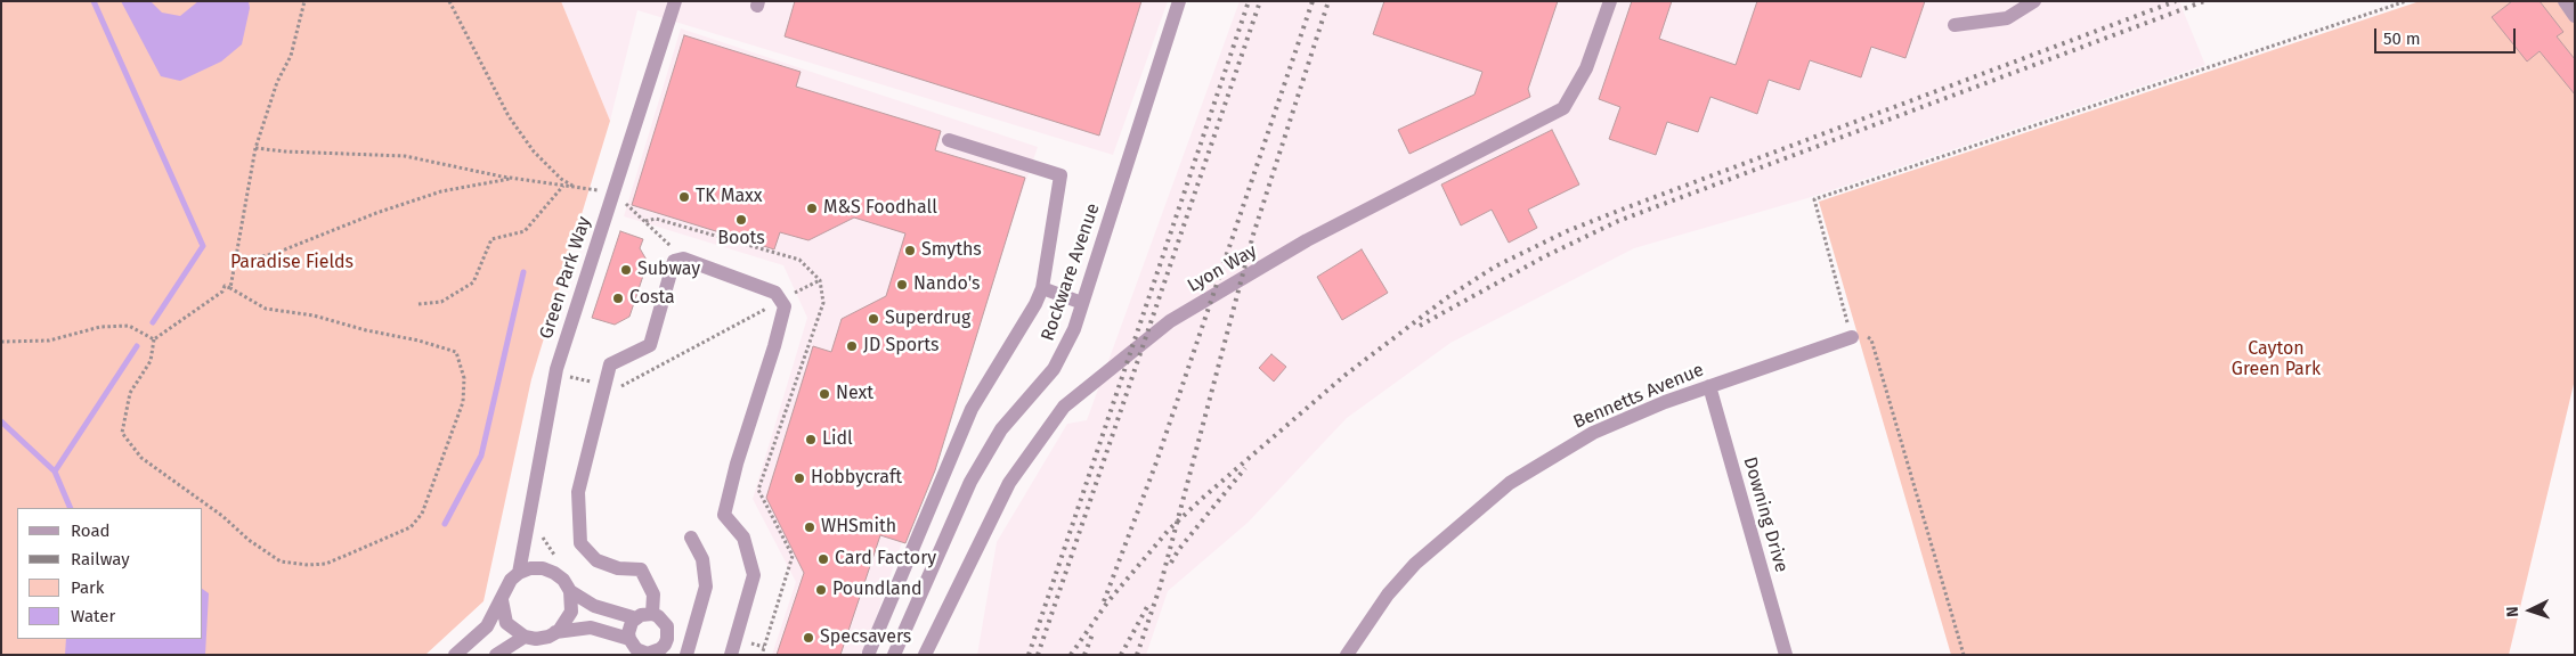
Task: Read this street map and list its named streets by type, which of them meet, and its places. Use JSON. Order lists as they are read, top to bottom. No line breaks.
{"streets":{"street":["Lyon Way","Rockware Avenue","Green Park Way","Bennetts Avenue","Downing Drive"]},"crossings":[["Bennetts Avenue","Downing Drive"]],"parks":["Paradise Fields","Cayton Green Park"],"places":["TK Maxx","M&S Foodhall","Boots","Smyths","Subway","Nando's","Costa","Superdrug","JD Sports","Next","Lidl","Hobbycraft","WHSmith","Card Factory","Poundland","Specsavers"],"legend":["Road","Railway","Park","Water"],"scale_bar":"50 m","north":"left"}
